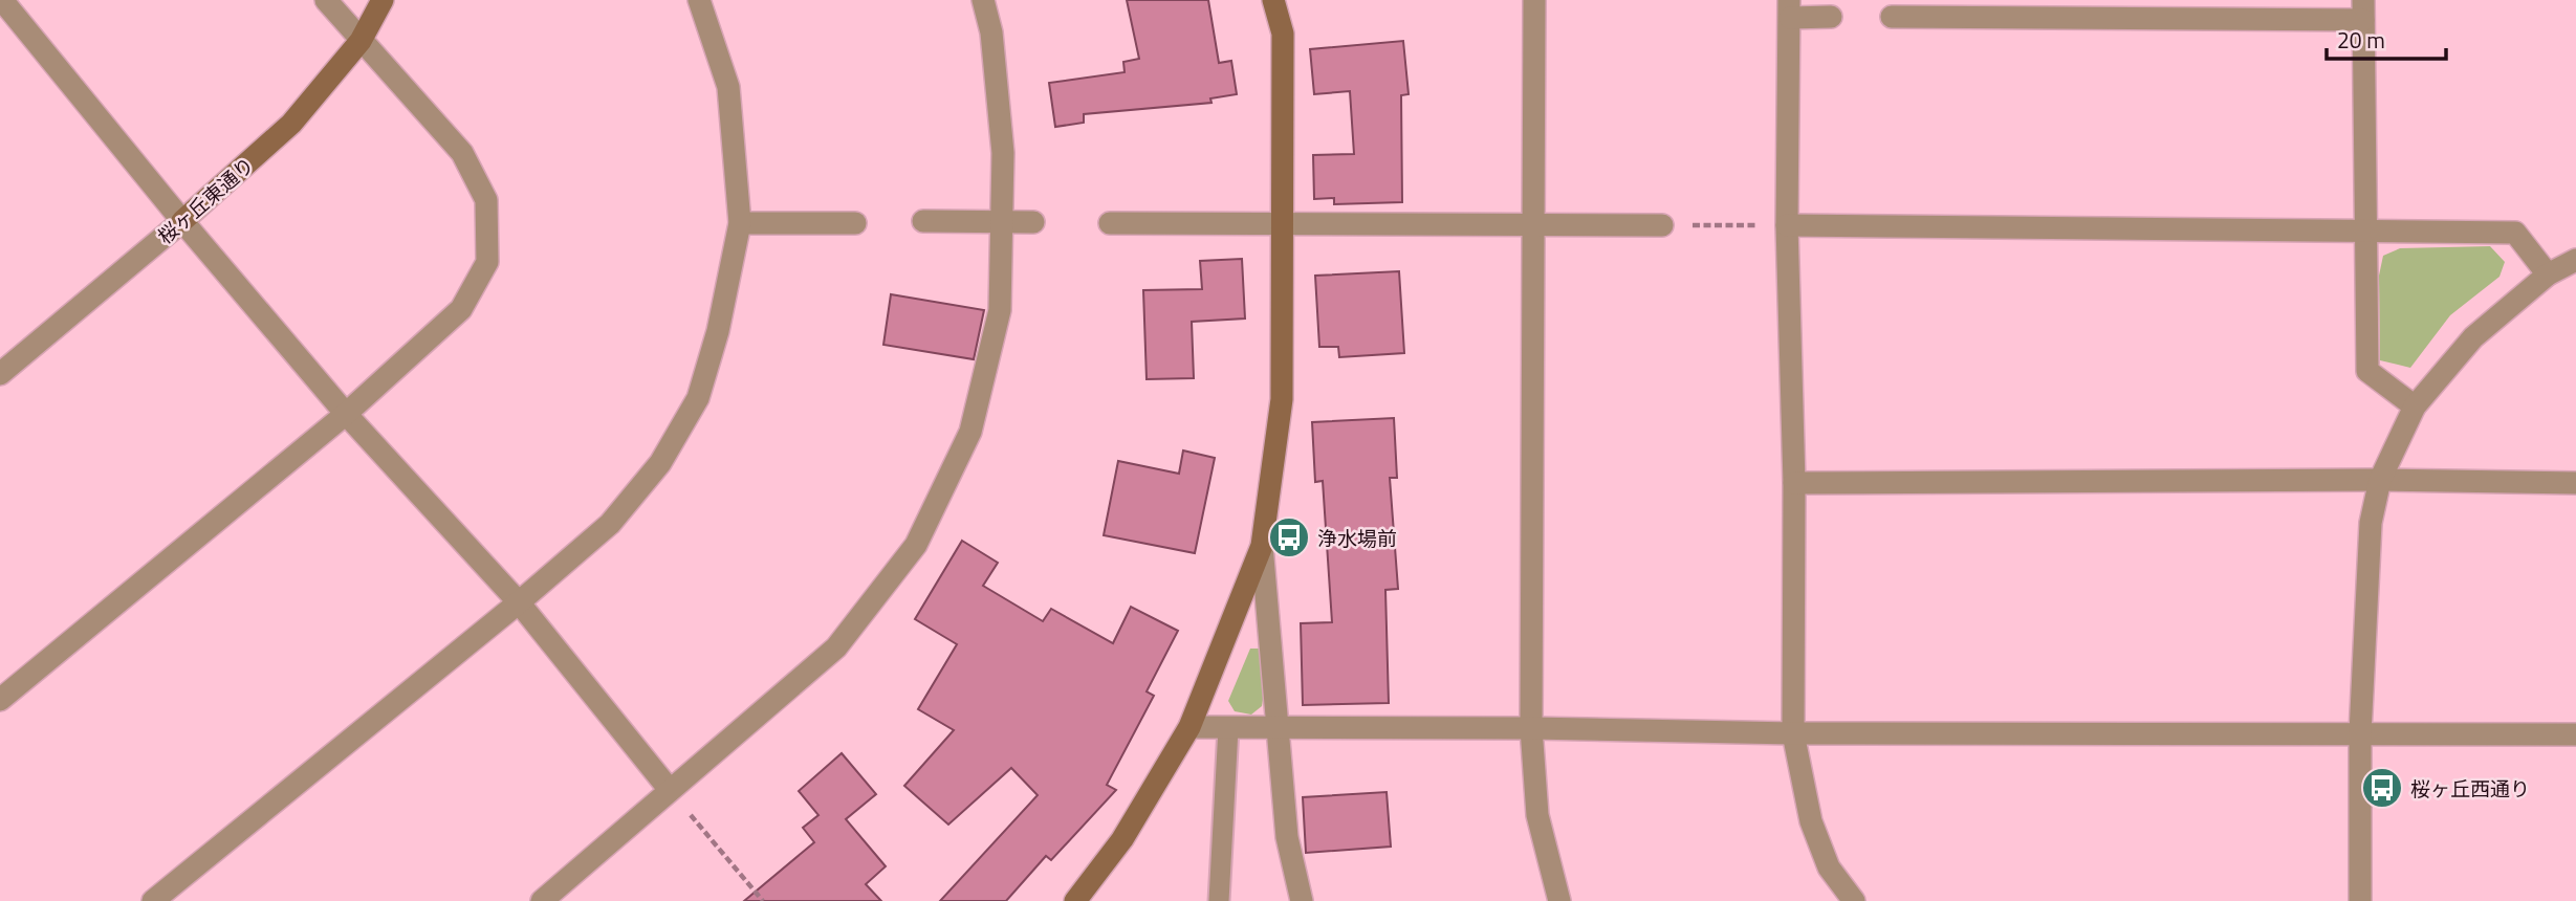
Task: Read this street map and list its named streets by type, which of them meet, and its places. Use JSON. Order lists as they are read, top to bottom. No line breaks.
{"streets":{"street":["桜ヶ丘東通り"]},"places":{"bus stop":["浄水場前","桜ヶ丘西通り"]},"scale_bar":"20 m"}
